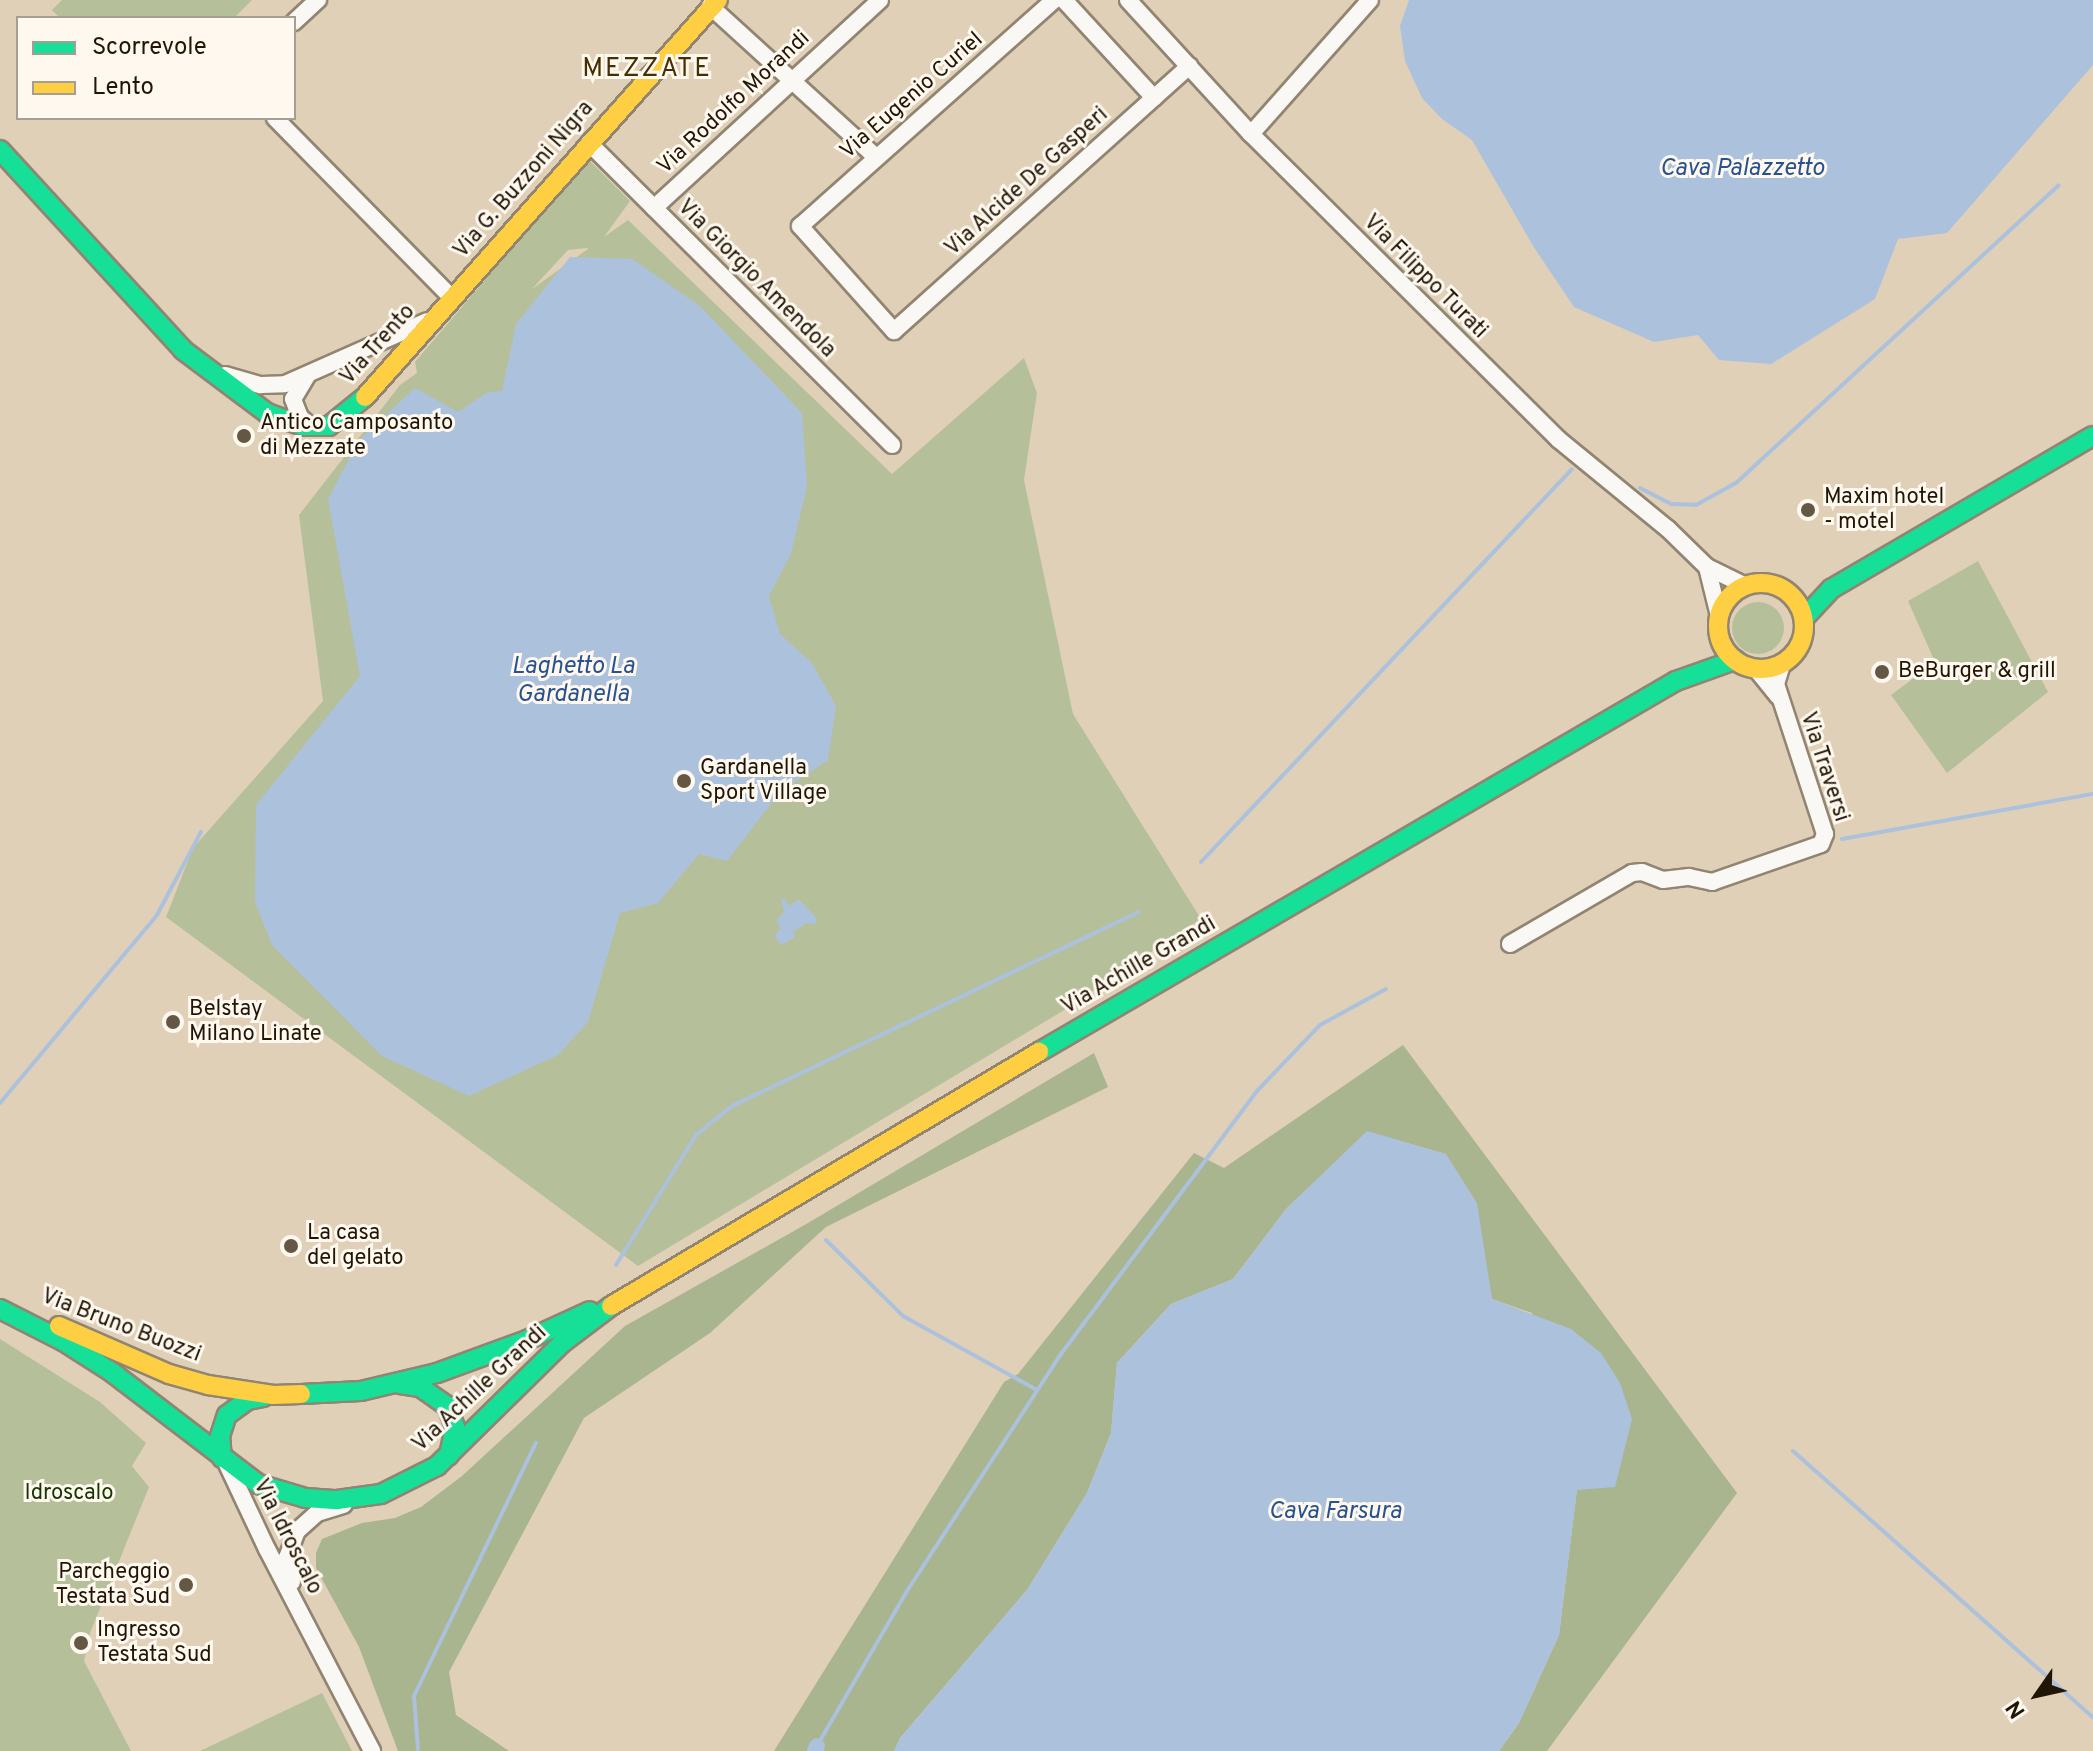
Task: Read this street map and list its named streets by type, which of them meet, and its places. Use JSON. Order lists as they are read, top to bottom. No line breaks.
{"streets":{"main road":["Via G. Buzzoni Nigra","Via Trento","Via Achille Grandi","Via Bruno Buozzi"],"street":["Via Eugenio Curiel","Via Rodolfo Morandi","Via Alcide De Gasperi","Via Filippo Turati","Via Giorgio Amendola","Via Traversi","Via Idroscalo"]},"crossings":[["Via Eugenio Curiel","Via Alcide De Gasperi"],["Via Rodolfo Morandi","Via Giorgio Amendola"],["Via G. Buzzoni Nigra","Via Giorgio Amendola"],["Via G. Buzzoni Nigra","Via Trento"],["Via Alcide De Gasperi","Via Filippo Turati"],["Via Filippo Turati","Via Achille Grandi"],["Via Achille Grandi","Via Bruno Buozzi"],["Via Achille Grandi","Via Idroscalo"],["Via Bruno Buozzi","Via Idroscalo"]],"districts":["MEZZATE"],"water":["Cava Palazzetto","Laghetto La Gardanella","Cava Farsura"],"parks":["Idroscalo"],"places":["Antico Camposanto di Mezzate","Maxim hotel - motel","BeBurger & grill","Gardanella Sport Village","Belstay Milano Linate","La casa del gelato","Parcheggio Testata Sud","Ingresso Testata Sud"],"legend":["Scorrevole","Lento"],"north":"bottom left"}
